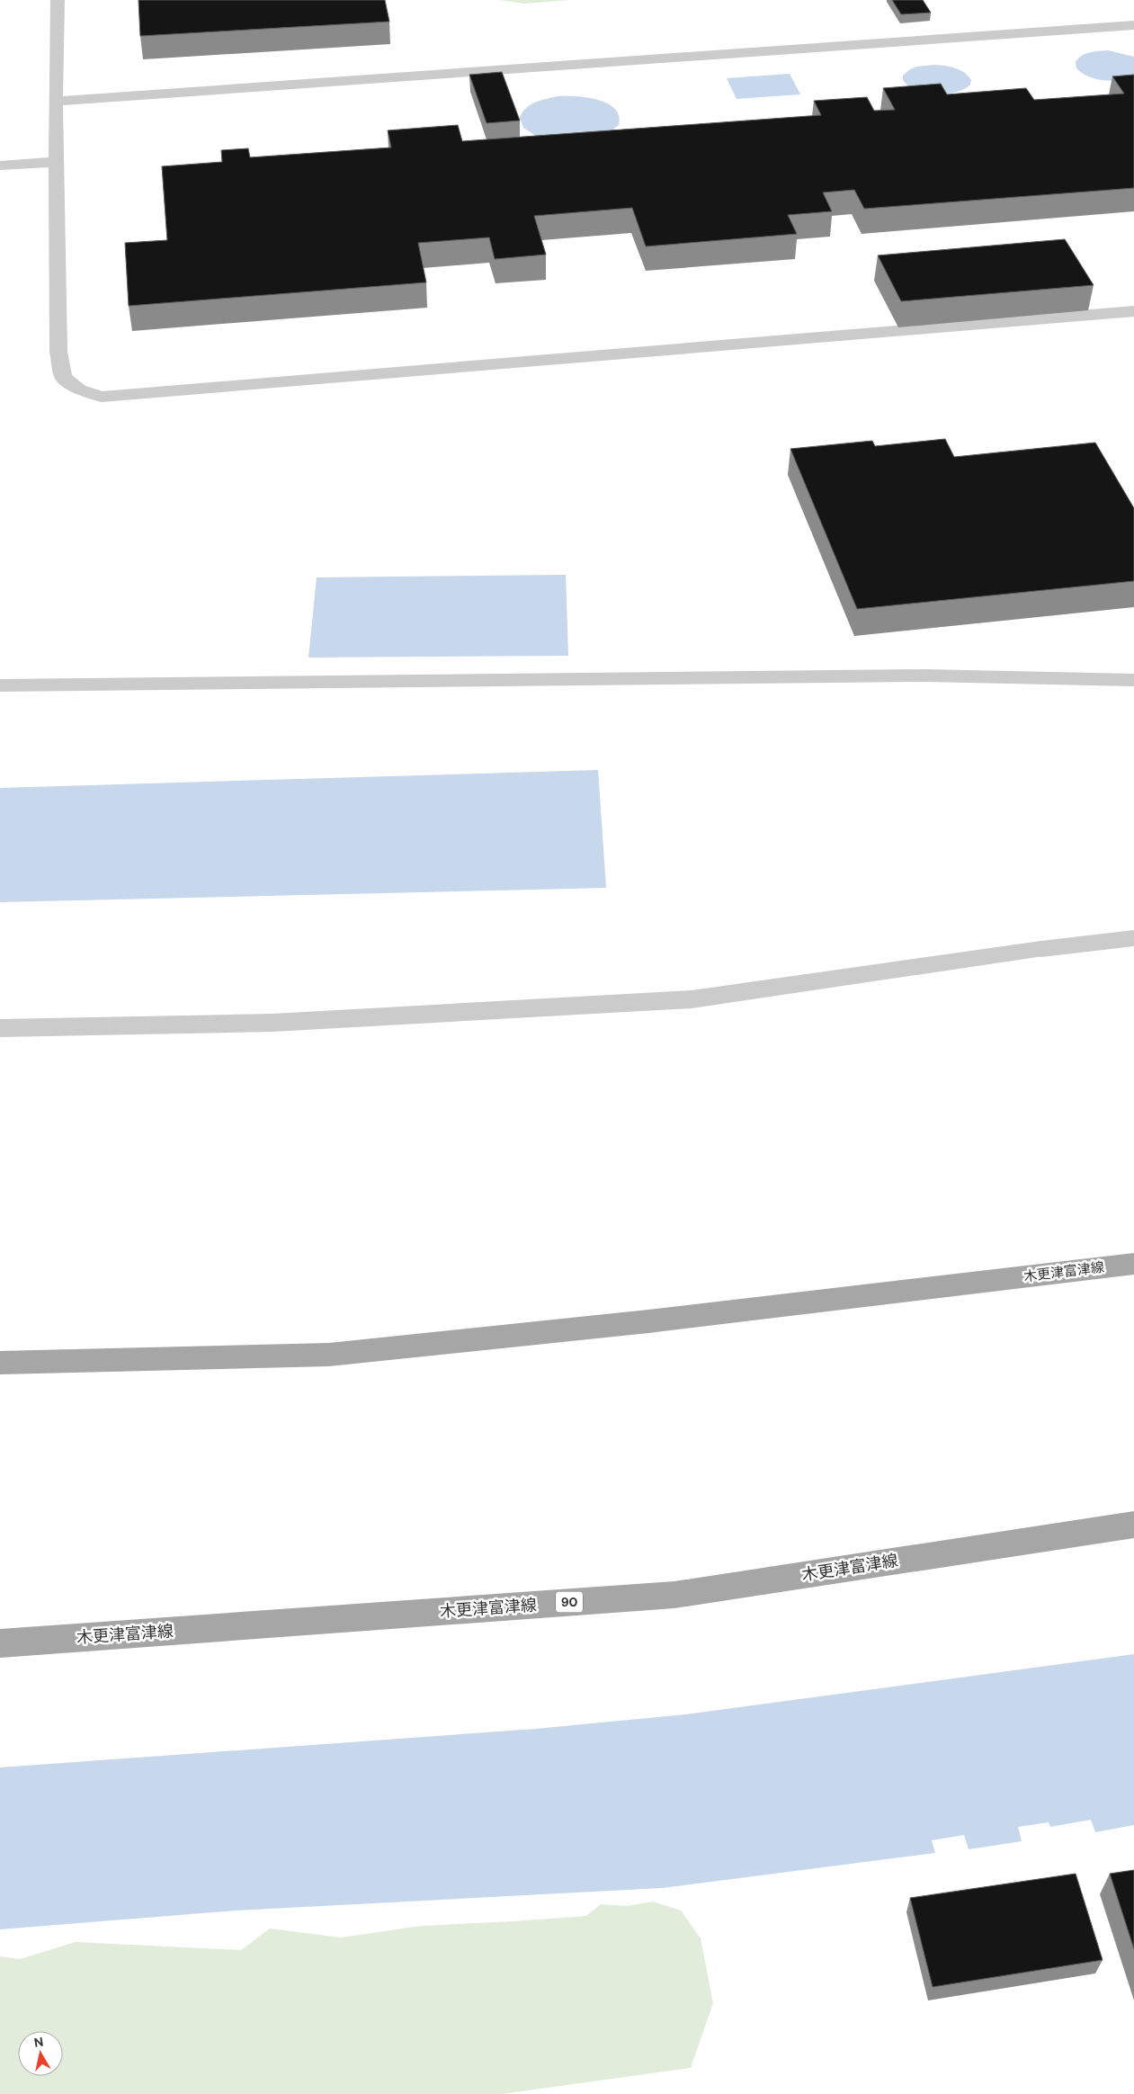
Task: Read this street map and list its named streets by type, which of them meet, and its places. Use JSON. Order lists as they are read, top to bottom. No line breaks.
{"streets":{"main road":["木更津富津線","90"]},"north":"top"}
